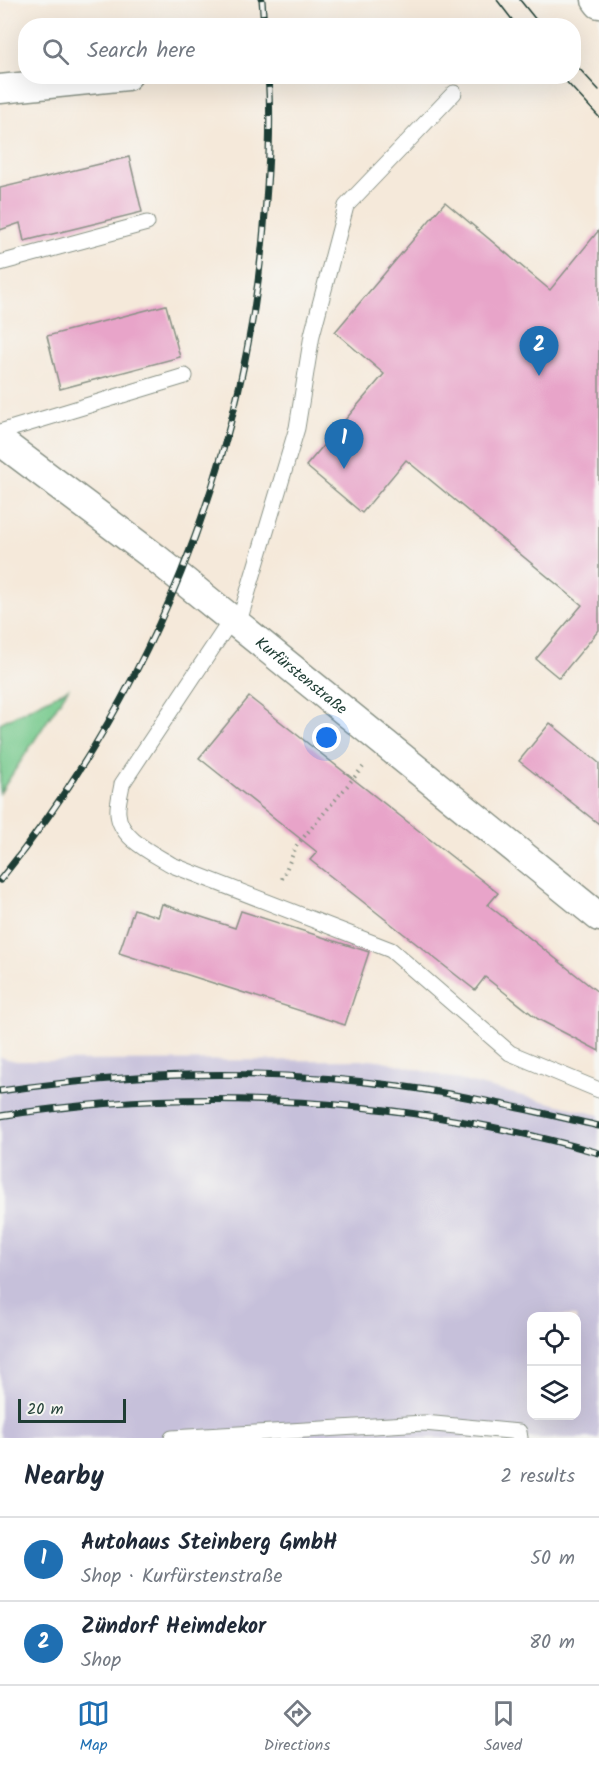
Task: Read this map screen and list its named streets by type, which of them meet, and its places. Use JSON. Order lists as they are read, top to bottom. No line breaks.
{"streets":{"street":["Kurfürstenstraße"]},"scale_bar":"20 m","page":{"search":"Search here","pins":["2","1"],"scale":"20 m","heading":["Nearby","2 results"],"list":[{"mark":"1","name":"Autohaus Steinberg GmbH","note":"Shop · Kurfürstenstraße","value":"50 m"},{"mark":"2","name":"Zündorf Heimdekor","note":"Shop","value":"80 m"}],"nav":["Map","Directions","Saved"]}}
